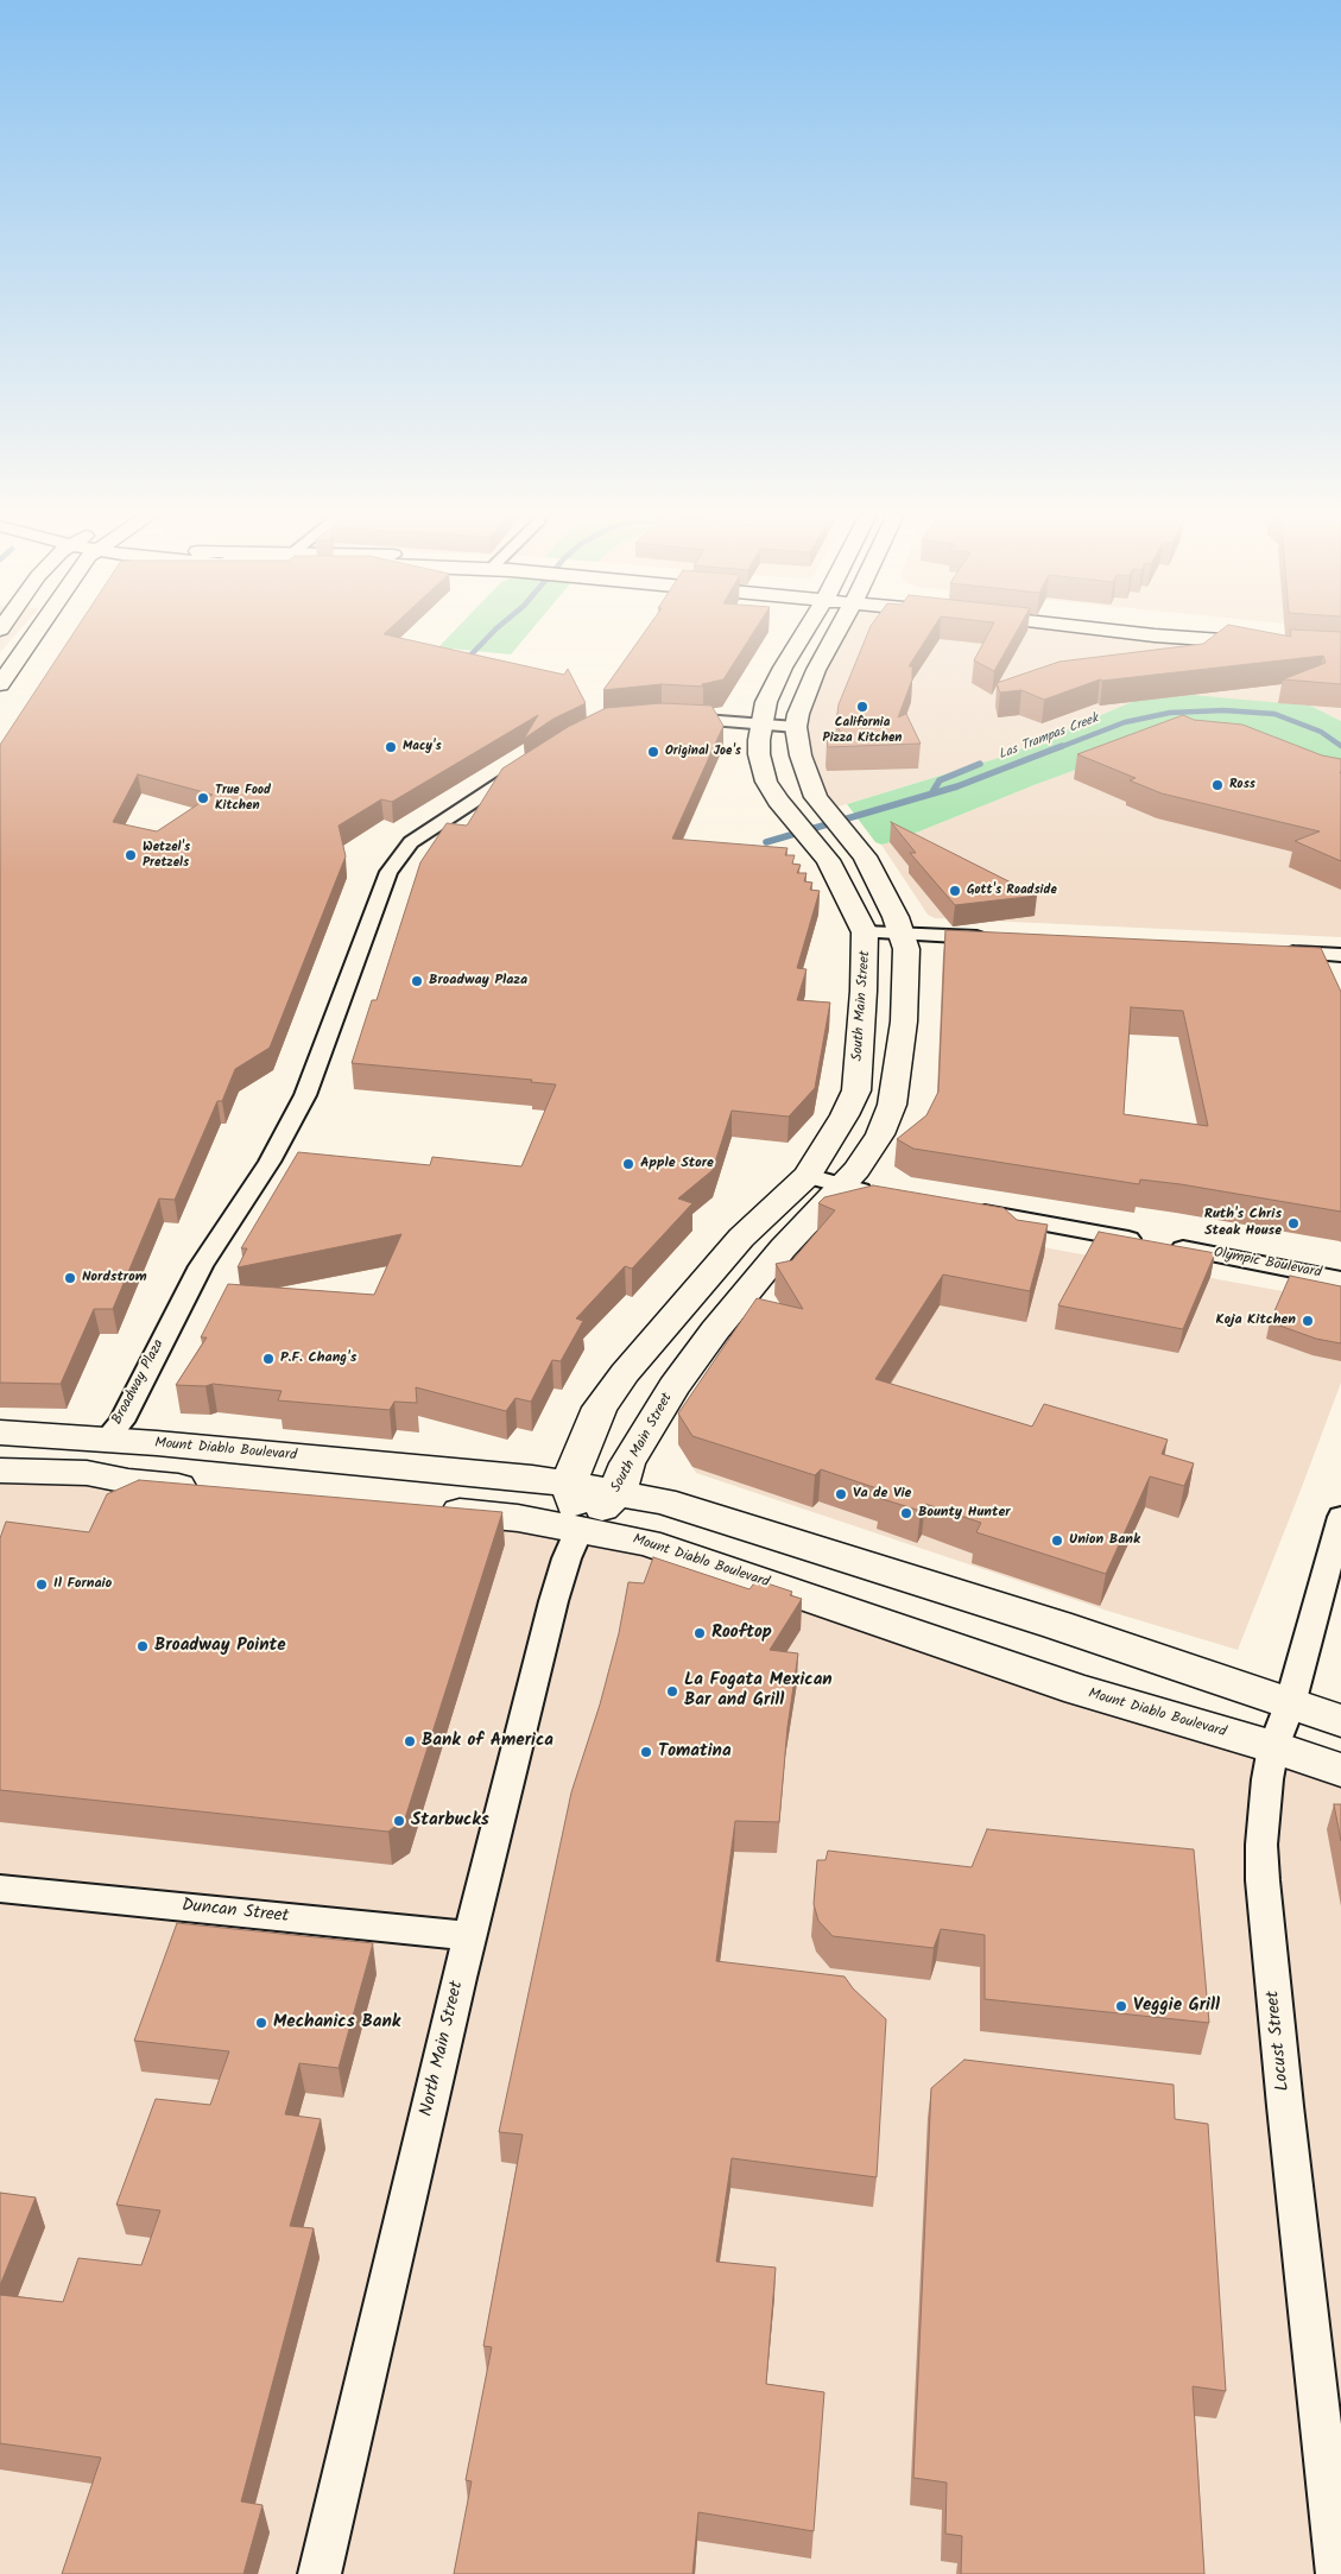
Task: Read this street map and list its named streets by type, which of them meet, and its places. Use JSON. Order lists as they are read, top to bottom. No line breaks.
{"streets":{"main road":["South Main Street","Mount Diablo Boulevard"],"street":["Olympic Boulevard","Broadway Plaza","Duncan Street","Locust Street","North Main Street"]},"crossings":[["South Main Street","Mount Diablo Boulevard"],["South Main Street","North Main Street"],["Broadway Plaza","Mount Diablo Boulevard"],["Mount Diablo Boulevard","Locust Street"],["Mount Diablo Boulevard","North Main Street"],["Duncan Street","North Main Street"]],"water":["Las Trampas Creek"],"places":["California Pizza Kitchen","Macy's","Original Joe's","Ross","True Food Kitchen","Wetzel's Pretzels","Gott's Roadside","Broadway Plaza","Apple Store","Ruth's Chris Steak House","Nordstrom","Koja Kitchen","P.F. Chang's","Va de Vie","Bounty Hunter","Union Bank","Il Fornaio","Rooftop","Broadway Pointe","La Fogata Mexican Bar and Grill","Bank of America","Tomatina","Starbucks","Veggie Grill","Mechanics Bank"]}
